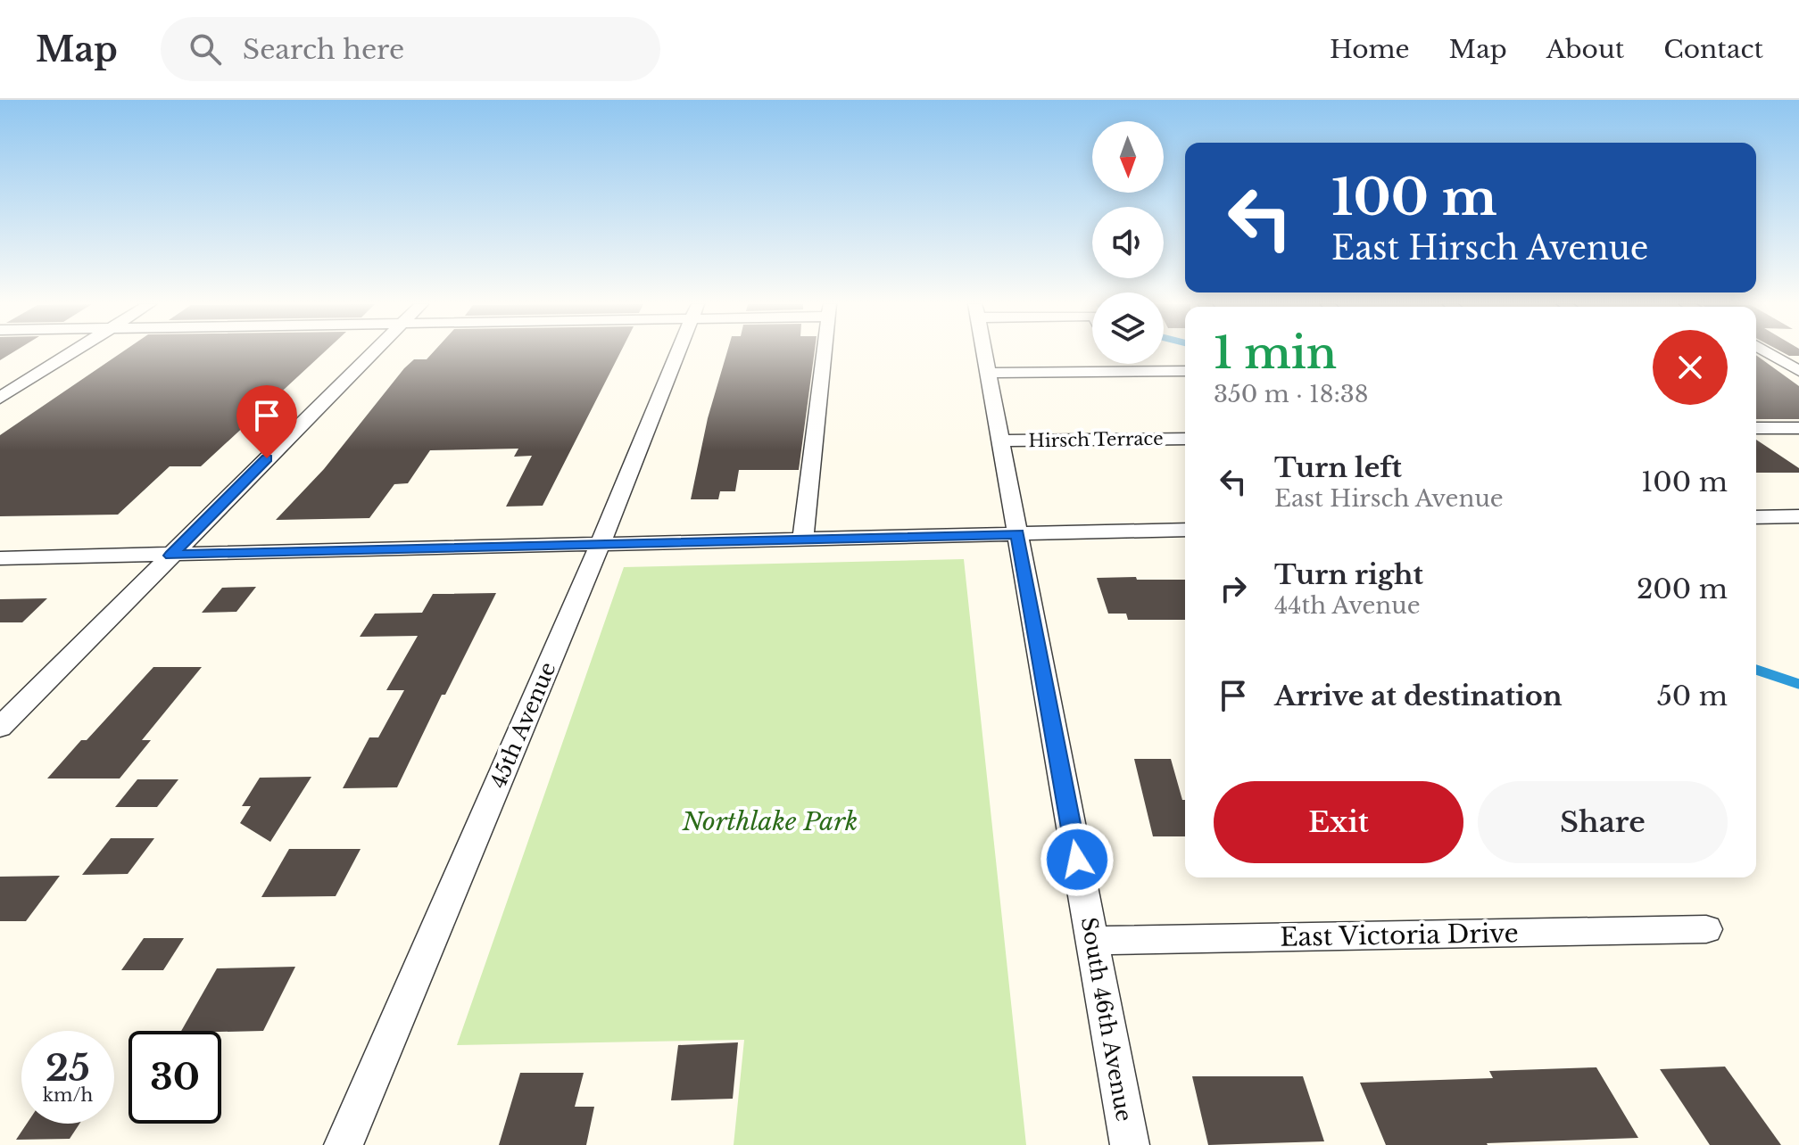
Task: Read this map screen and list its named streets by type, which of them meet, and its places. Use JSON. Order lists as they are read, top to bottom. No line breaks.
{"streets":{"street":["Hirsch Terrace","45th Avenue","East Victoria Drive","South 46th Avenue"]},"crossings":[["Hirsch Terrace","South 46th Avenue"],["East Victoria Drive","South 46th Avenue"]],"parks":["Northlake Park"],"north":"bottom","page":{"header":"Map","search":"Search here","nav":["Home","Map","About","Contact"],"turn":["100 m","East Hirsch Avenue"],"heading":["1 min","350 m · 18:38"],"list":[{"name":"Turn left","note":"East Hirsch Avenue","value":"100 m"},{"name":"Turn right","note":"44th Avenue","value":"200 m"},{"name":"Arrive at destination","value":"50 m"}],"buttons":["Exit","Share"],"speed":"25 km/h","limit":"30"}}
